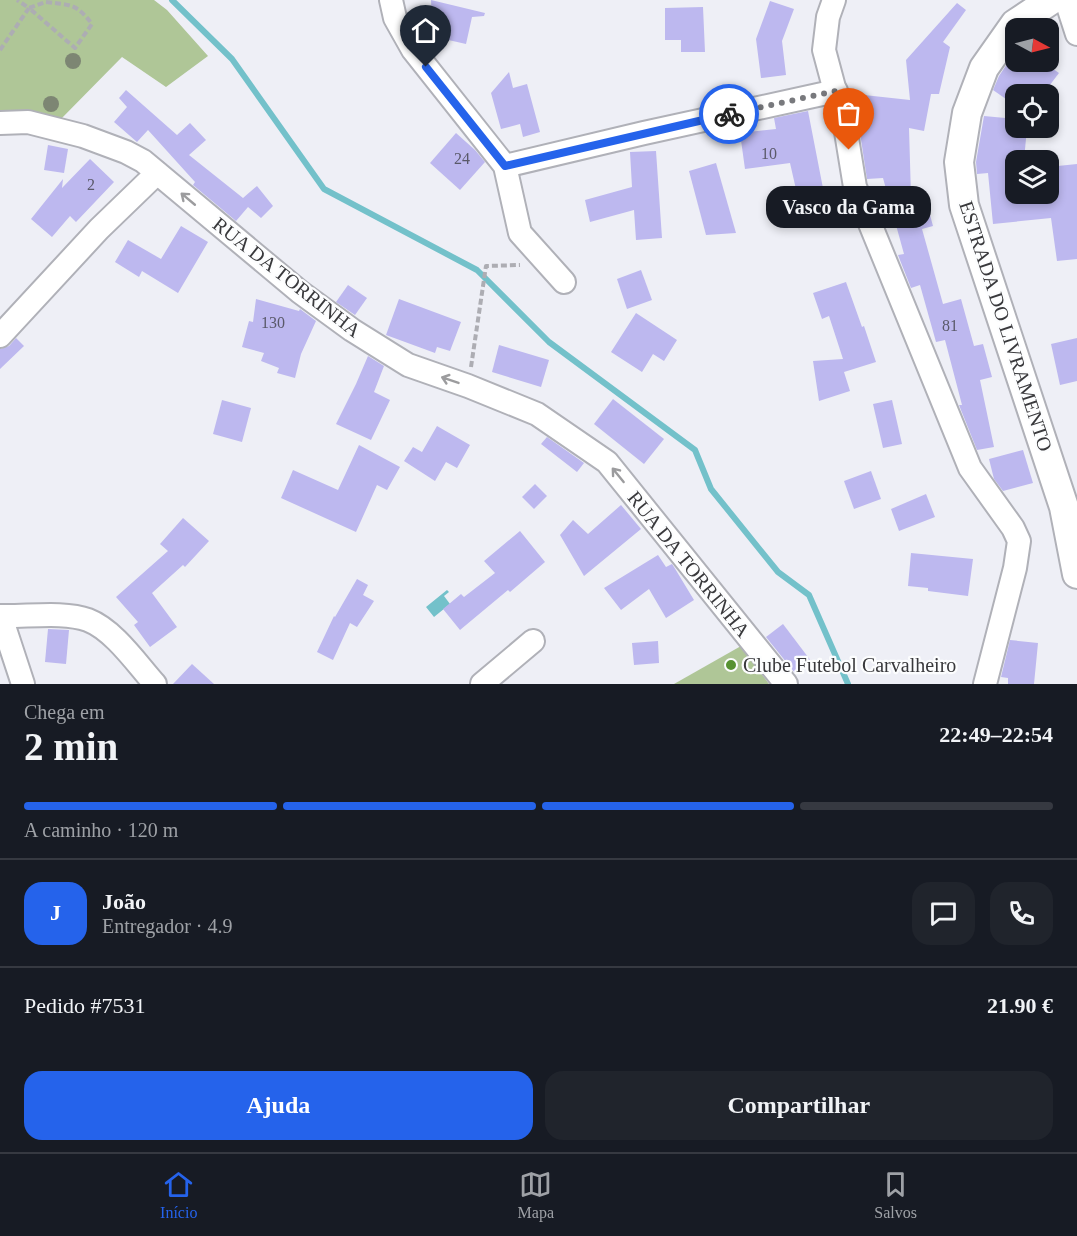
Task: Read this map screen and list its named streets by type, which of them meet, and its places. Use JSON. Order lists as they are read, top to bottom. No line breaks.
{"streets":{"street":["RUA DA TORRINHA","ESTRADA DO LIVRAMENTO"]},"one_way":["RUA DA TORRINHA"],"places":["Vasco da Gama","Clube Futebol Carvalheiro"],"house_numbers":["10","24","2","130","81"],"north":"right","page":{"bubble":"Vasco da Gama","heading":["2 min","Chega em","22:49–22:54"],"panel":["João","Entregador · 4.9","Pedido #7531","21.90 €"],"bar":"A caminho · 120 m","round":"J","buttons":["Ajuda","Compartilhar"],"tabs":["Início","Mapa","Salvos"]}}
